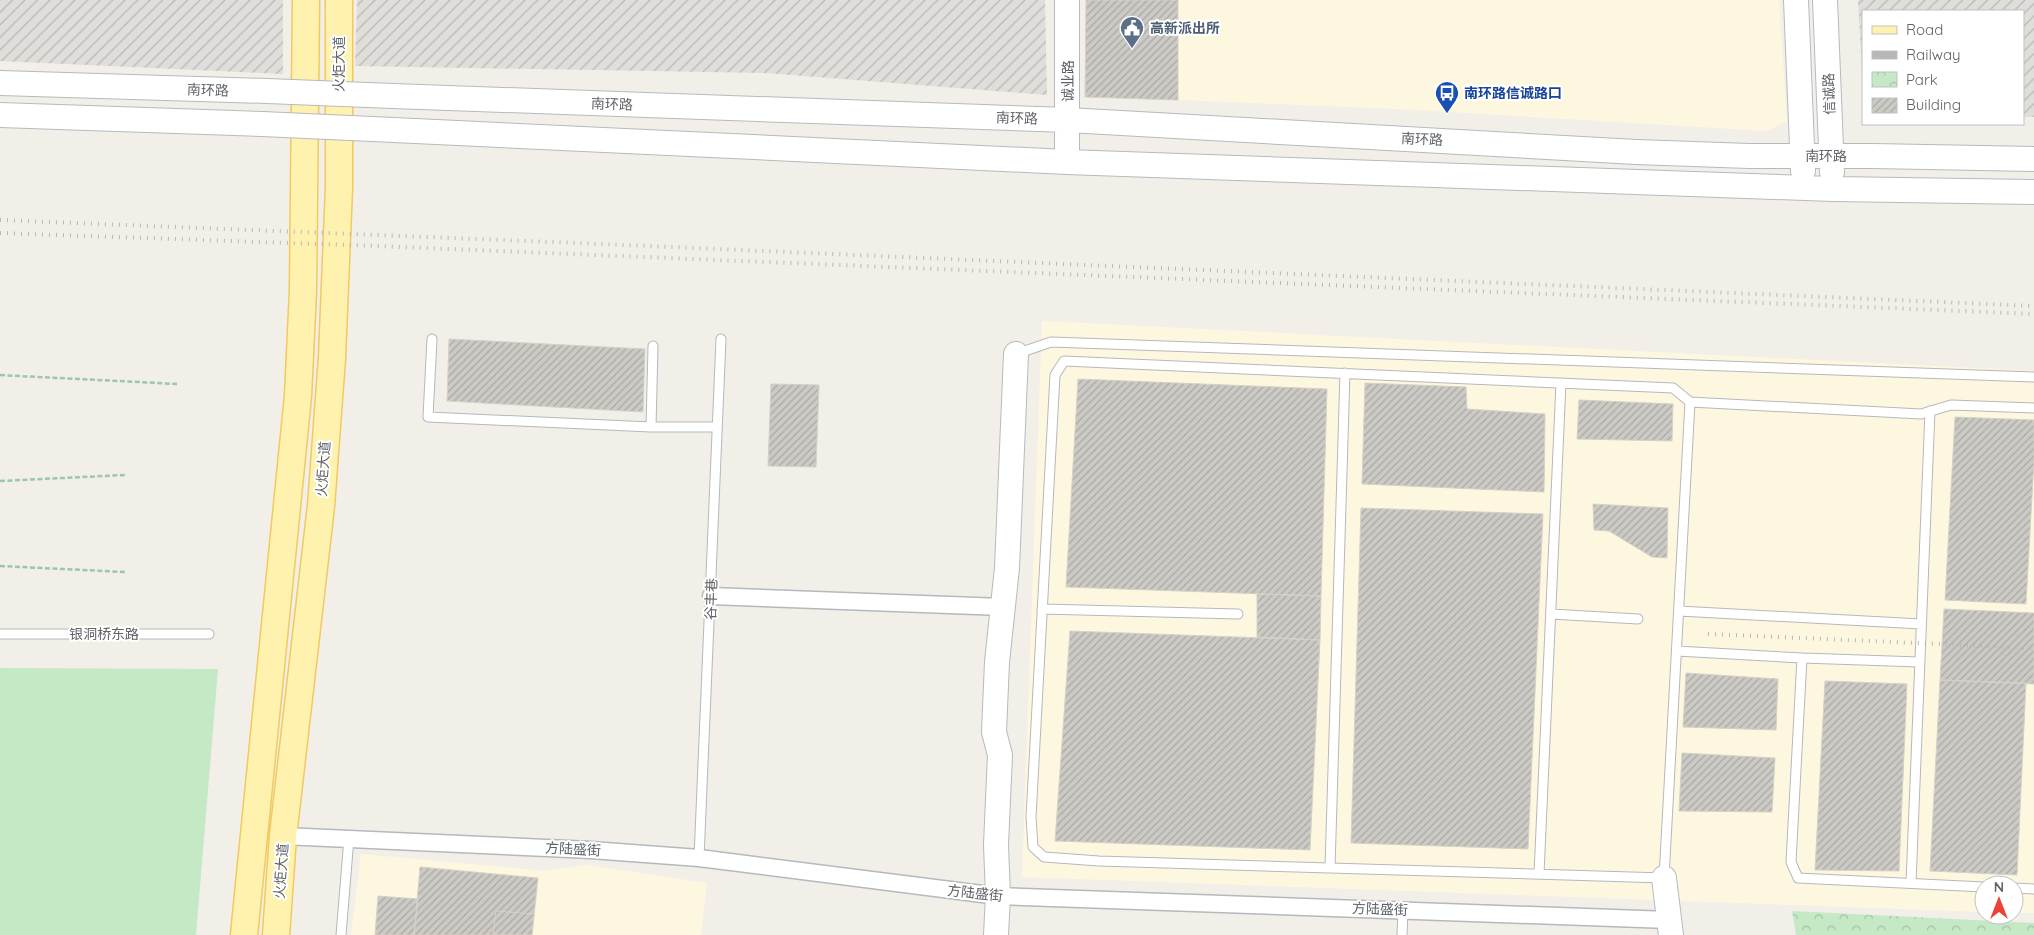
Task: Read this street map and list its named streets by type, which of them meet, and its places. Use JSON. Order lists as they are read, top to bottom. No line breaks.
{"streets":{"main road":["火炬大道","诚业路","南环路","信诚路"],"street":["方陆盛街"],"lane":["谷丰巷","银洞桥东路"]},"crossings":[["火炬大道","方陆盛街"],["诚业路","南环路"],["南环路","信诚路"],["谷丰巷","方陆盛街"]],"places":{"public building":["高新派出所"],"bus stop":["南环路信诚路口"]},"legend":["Road","Railway","Park","Building"],"north":"top"}
